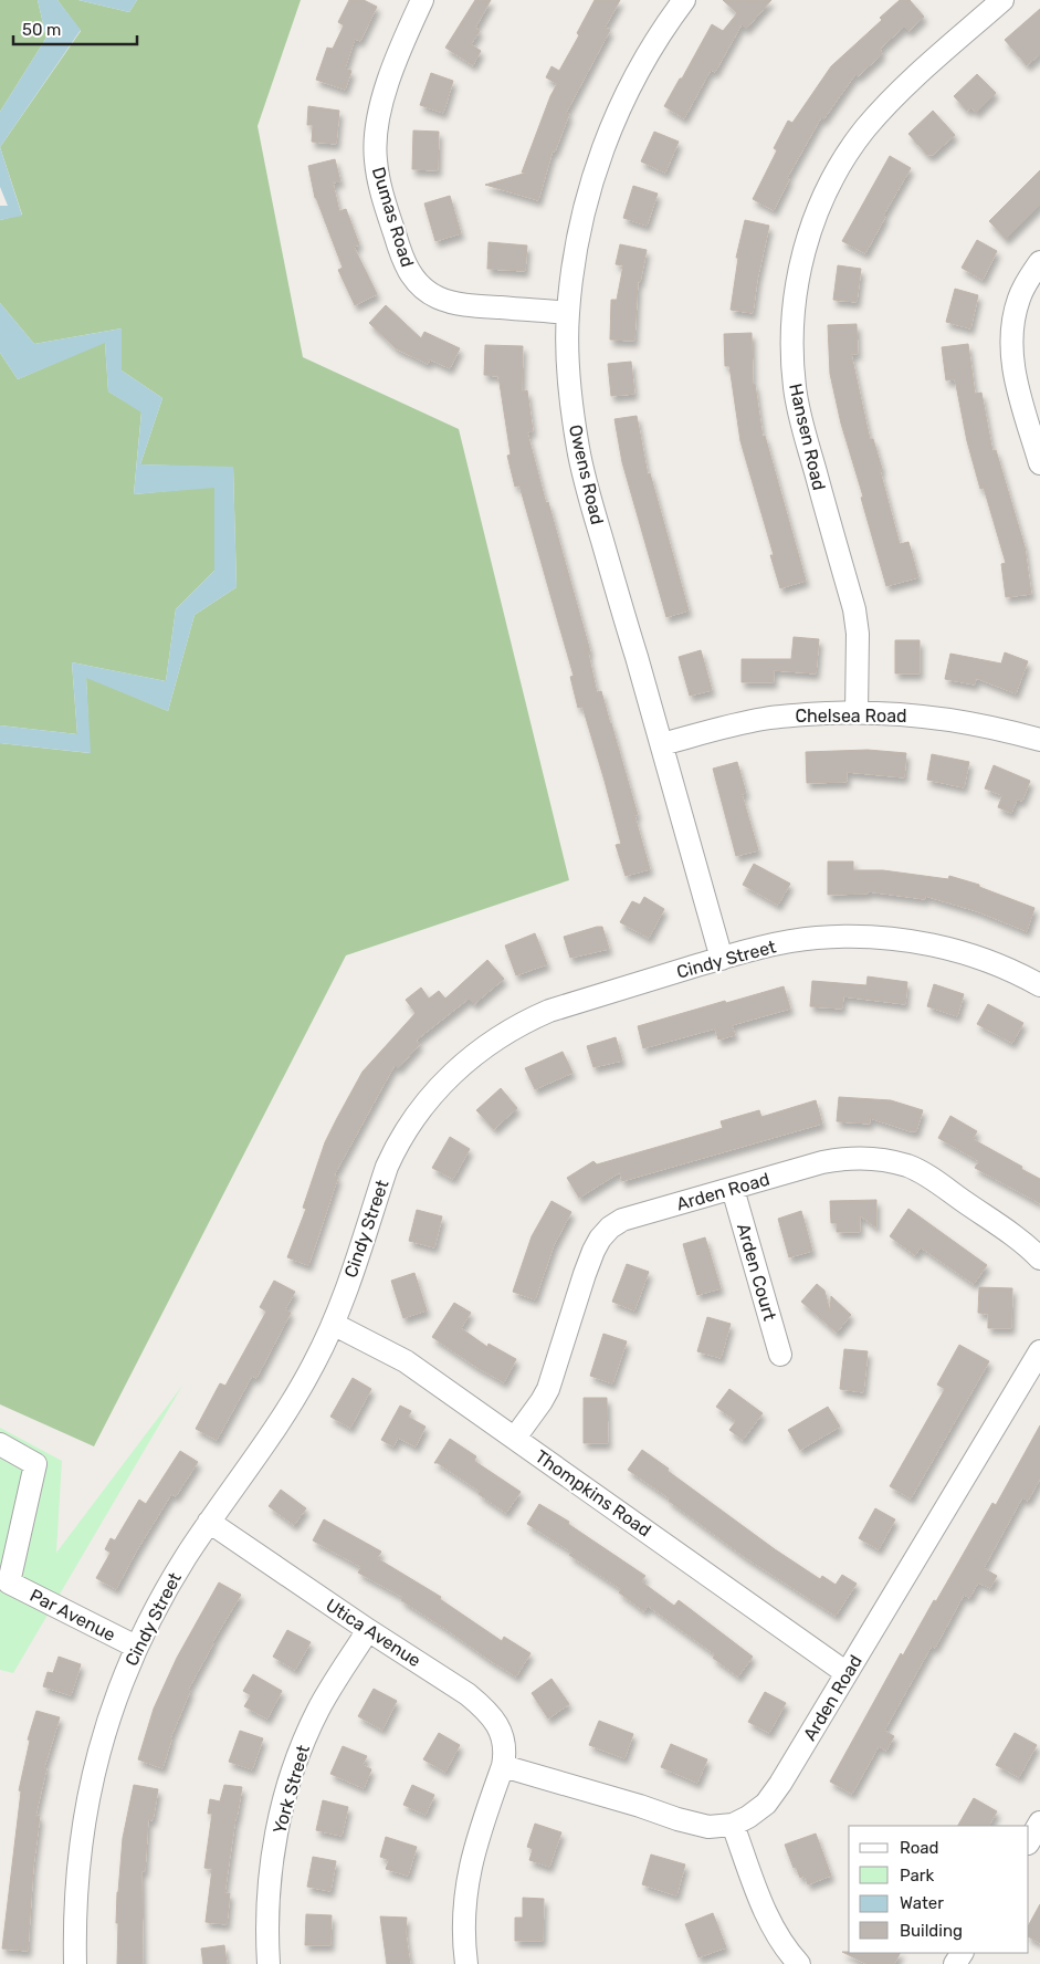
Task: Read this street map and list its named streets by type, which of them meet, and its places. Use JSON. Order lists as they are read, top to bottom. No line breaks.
{"streets":{"street":["Dumas Road","Hansen Road","Owens Road","Chelsea Road","Cindy Street","Arden Road","Arden Court","Thompkins Road","Par Avenue","Utica Avenue","York Street"]},"crossings":[["Dumas Road","Owens Road"],["Hansen Road","Chelsea Road"],["Owens Road","Chelsea Road"],["Owens Road","Cindy Street"],["Cindy Street","Thompkins Road"],["Cindy Street","Par Avenue"],["Cindy Street","Utica Avenue"],["Arden Road","Arden Court"],["Arden Road","Thompkins Road"],["Arden Road","Utica Avenue"],["Utica Avenue","York Street"]],"legend":["Road","Park","Water","Building"],"scale_bar":"50 m"}
